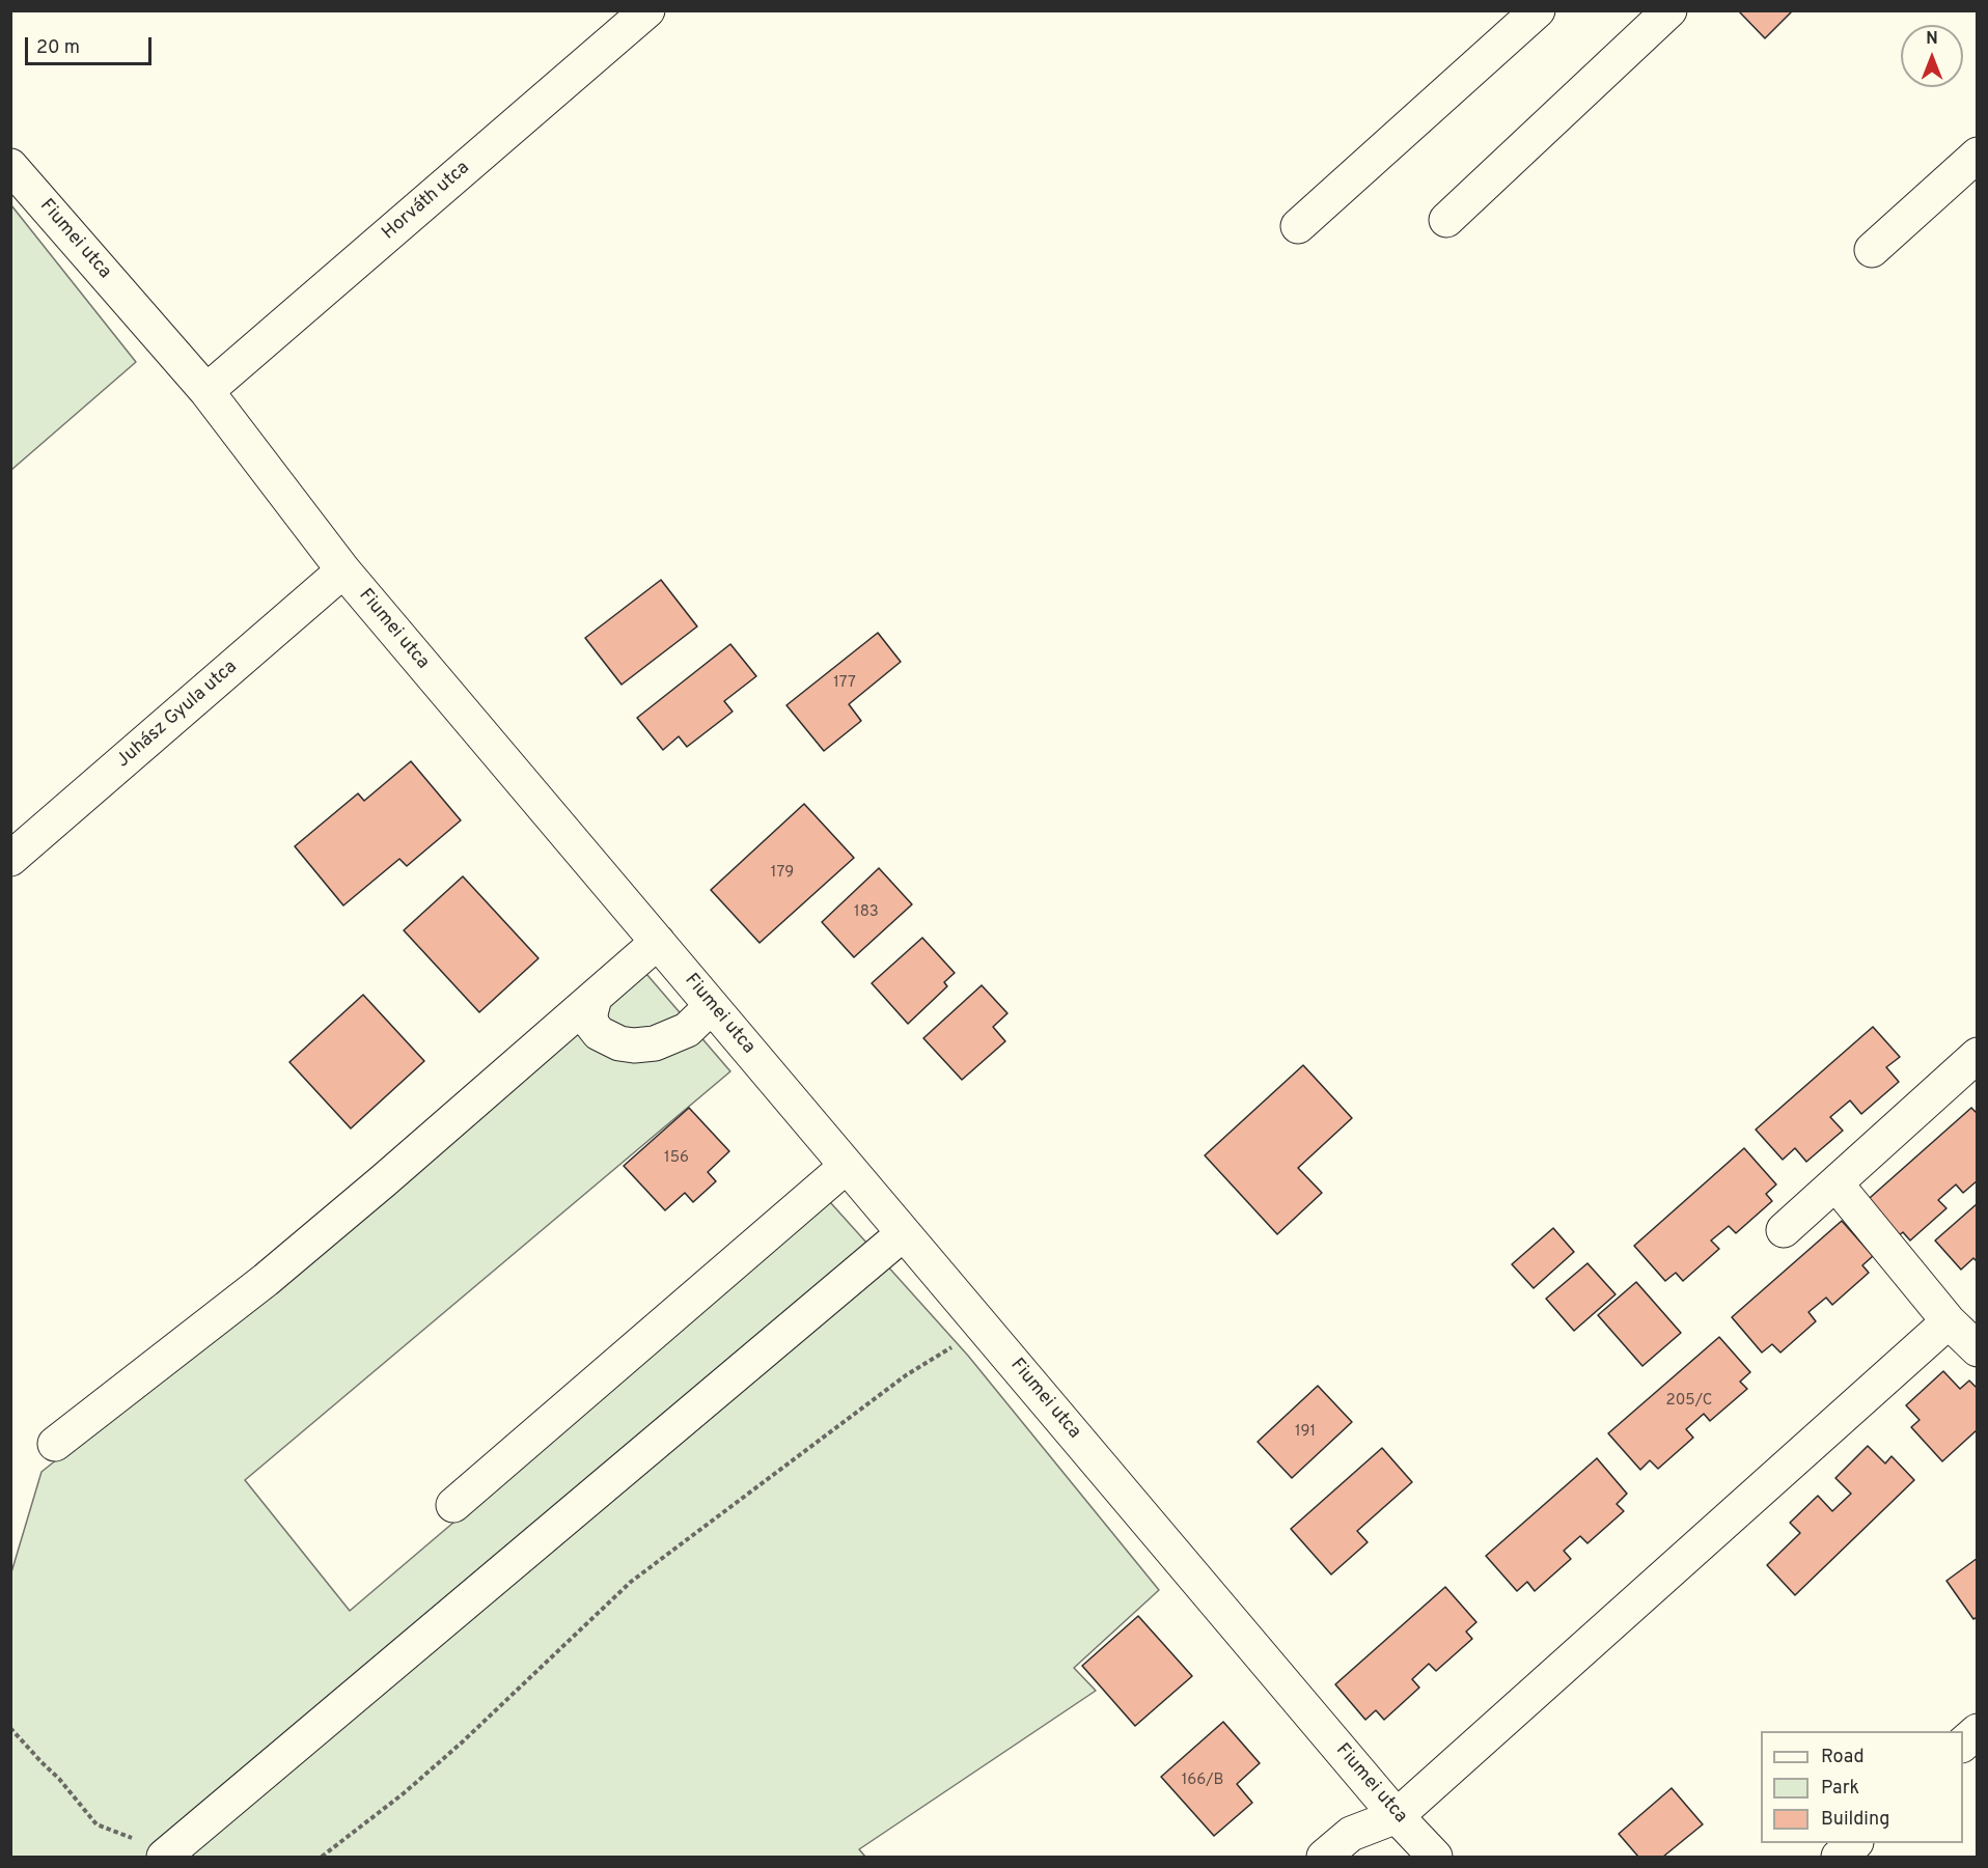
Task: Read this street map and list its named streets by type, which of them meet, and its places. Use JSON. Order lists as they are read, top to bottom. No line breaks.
{"streets":{"street":["Horváth utca","Fiumei utca","Juhász Gyula utca"]},"crossings":[["Horváth utca","Fiumei utca"],["Fiumei utca","Juhász Gyula utca"]],"house_numbers":["177","179","183","156","205/C","191","166/B"],"legend":["Road","Park","Building"],"scale_bar":"20 m","north":"top"}
